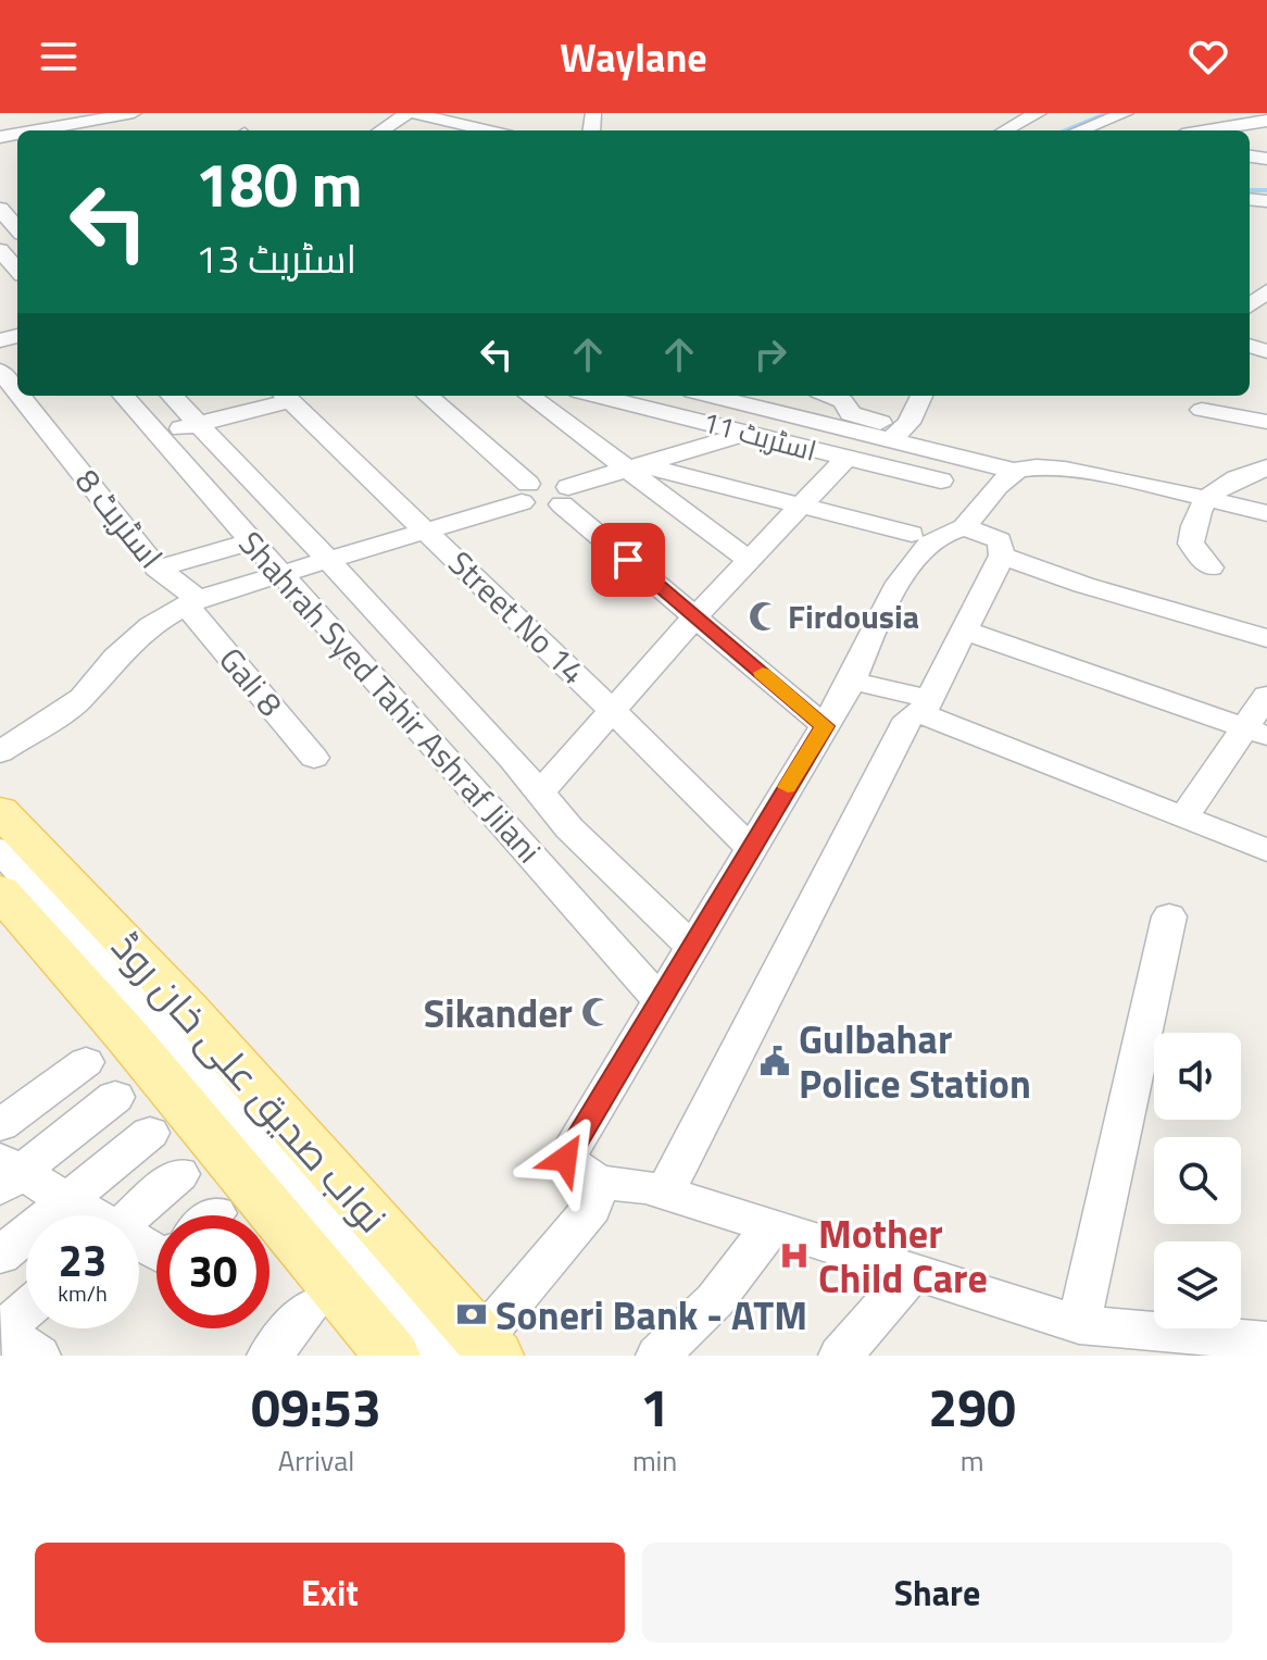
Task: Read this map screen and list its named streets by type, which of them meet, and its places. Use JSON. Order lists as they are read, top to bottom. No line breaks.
{"streets":{"main road":["نواب صدیق علی خان روڈ"],"street":["اسٹریٹ 11","اسٹریٹ 8","Street No 14","Gali 8","Shahrah Syed Tahir Ashraf Jilani"]},"crossings":[["اسٹریٹ 8","Gali 8"]],"places":{"mosque":["Firdousia","Sikander"],"public building":["Gulbahar Police Station"],"hospital":["Mother Child Care"],"bank":["Soneri Bank - ATM"]},"page":{"header":"Waylane","turn":["180 m","اسٹریٹ 13"],"speed":"23 km/h","limit":"30","eta":["09:53","Arrival","1","min","290","m"],"buttons":["Exit","Share"]}}
